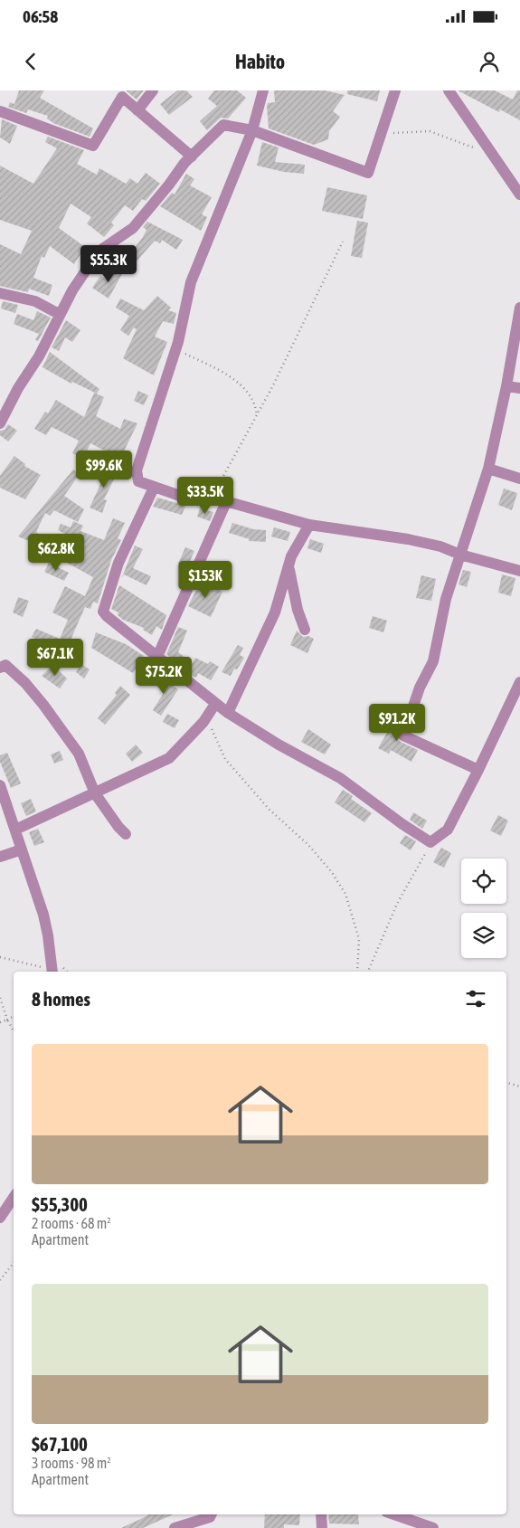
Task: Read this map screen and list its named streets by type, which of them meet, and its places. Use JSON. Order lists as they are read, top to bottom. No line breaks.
{"page":{"status":"06:58","header":"Habito","price":["$55.3K","$99.6K","$33.5K","$62.8K","$153K","$67.1K","$75.2K","$91.2K"],"heading":"8 homes","list":[{"name":"$55,300","note":"2 rooms · 68 m² · Apartment"},{"name":"$67,100","note":"3 rooms · 98 m² · Apartment"}]}}
